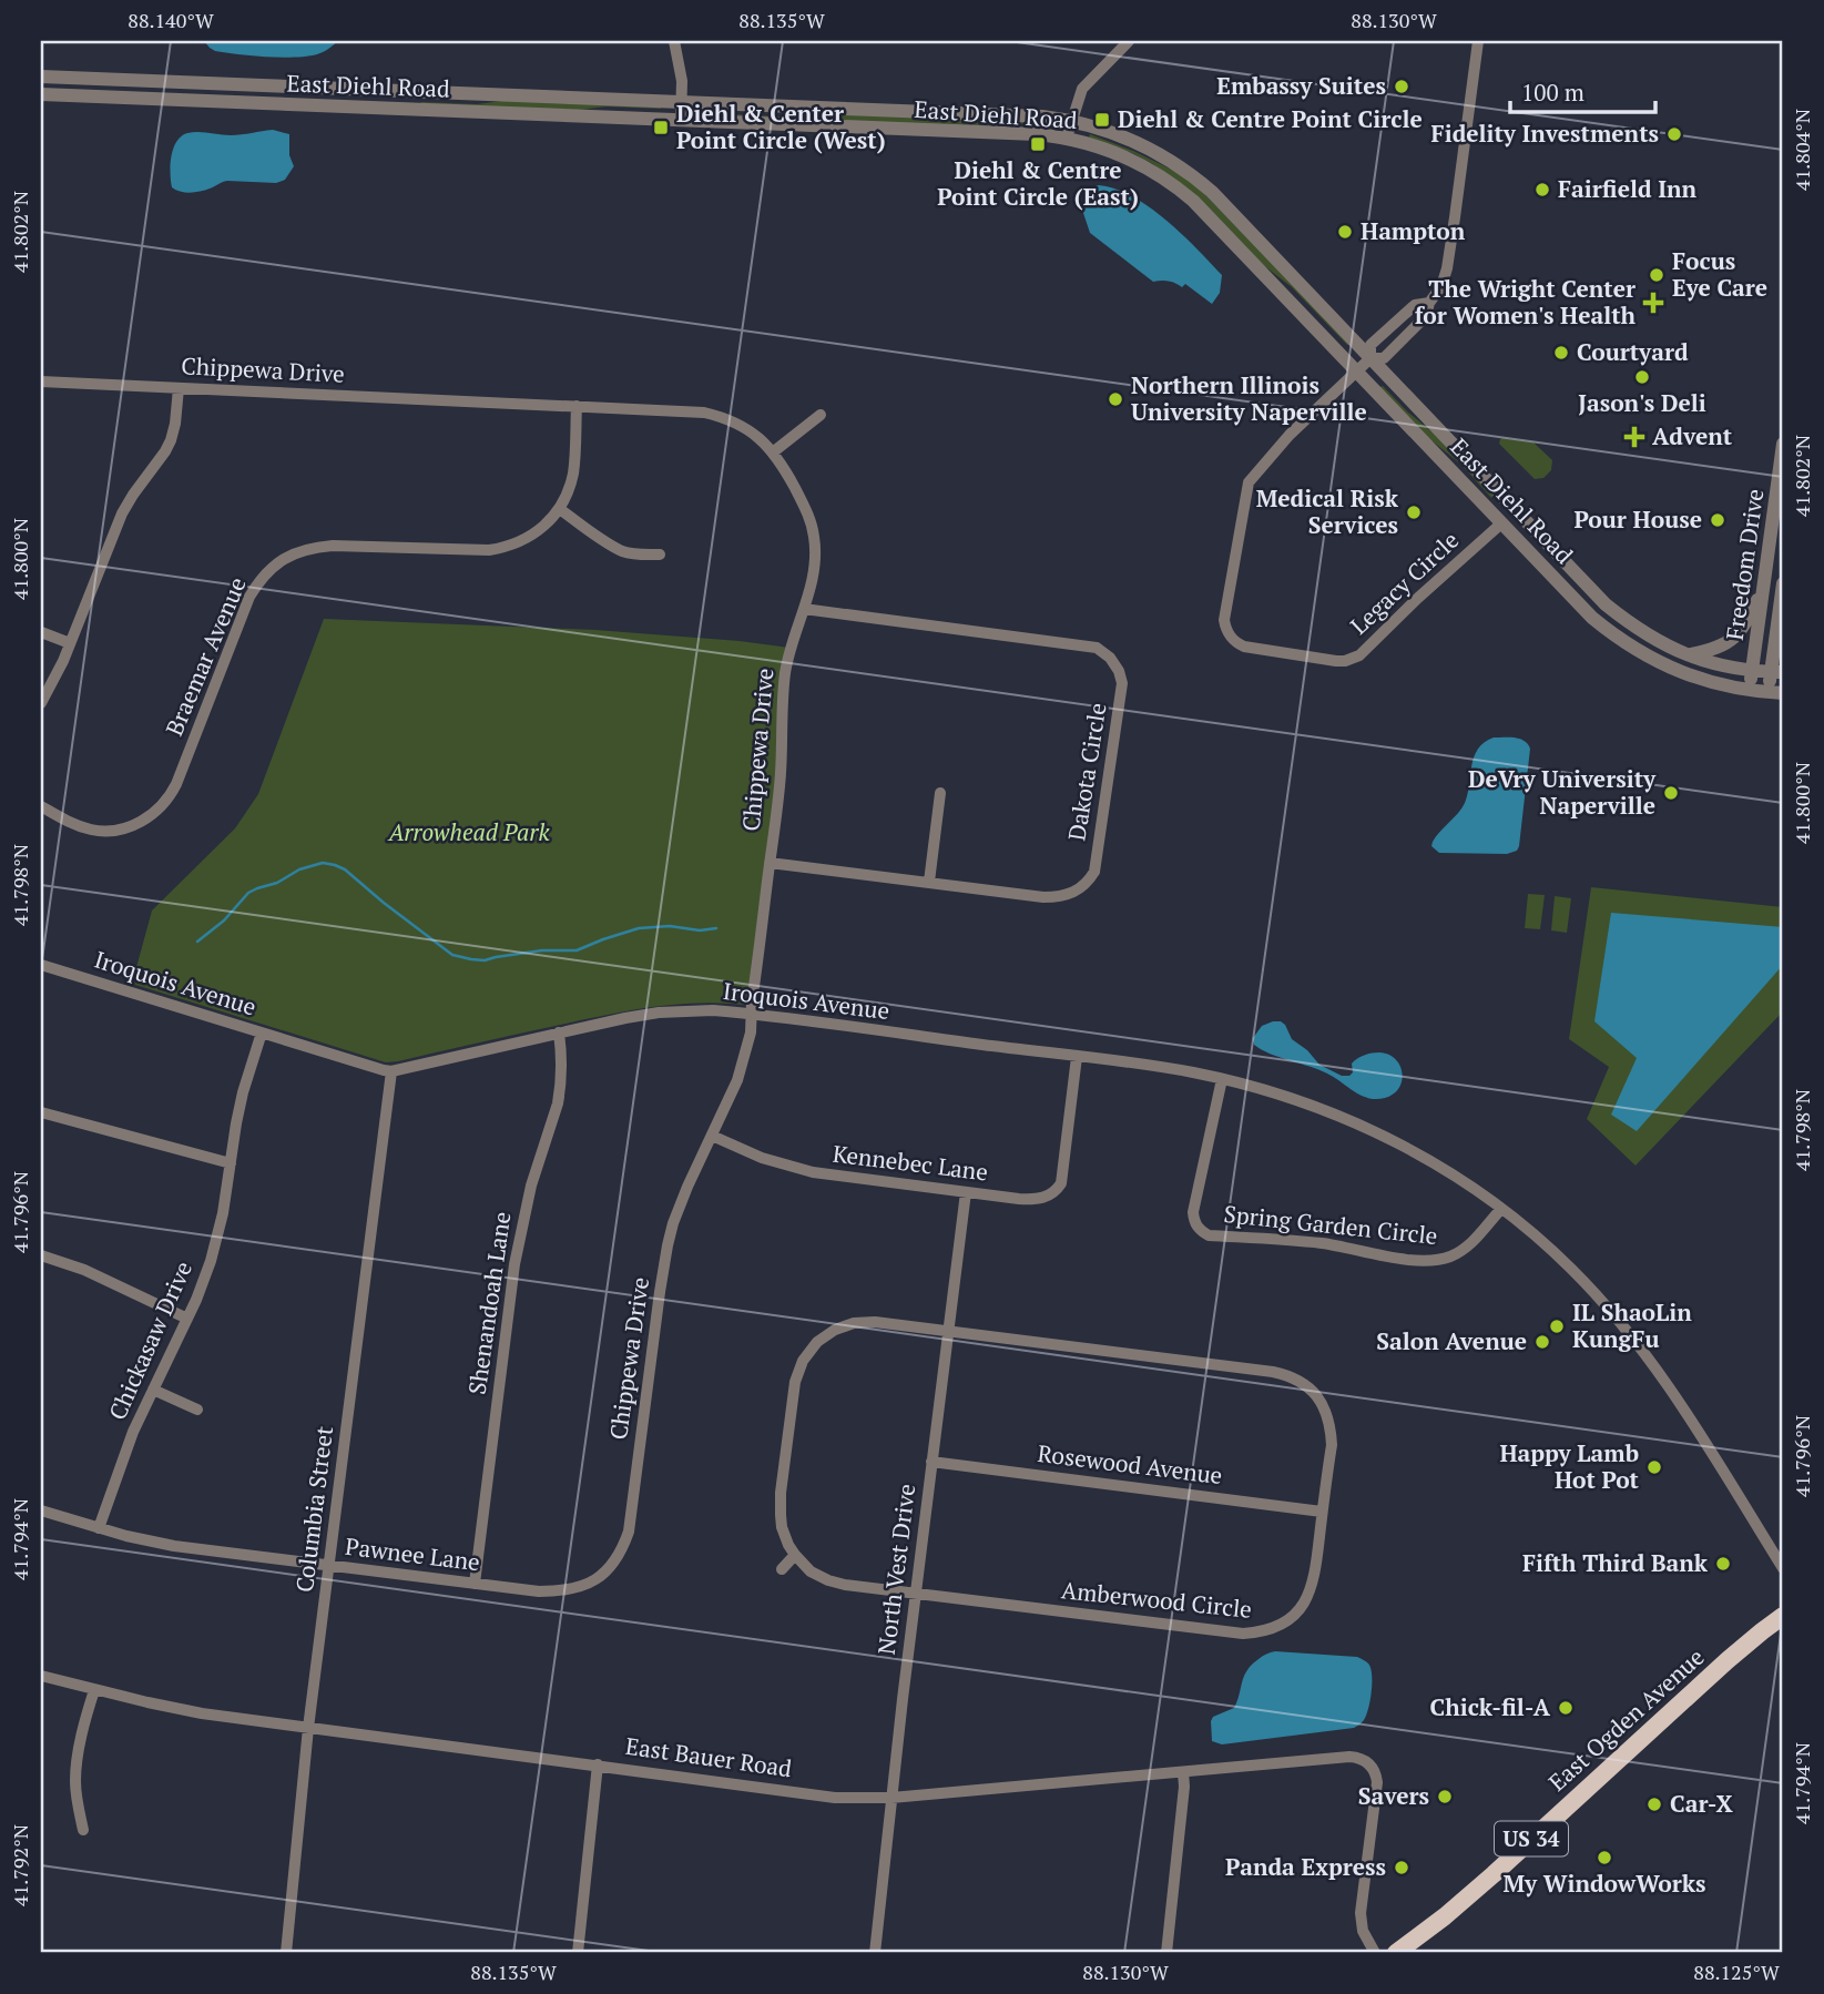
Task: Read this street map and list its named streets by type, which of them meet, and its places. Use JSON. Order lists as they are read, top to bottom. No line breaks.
{"streets":{"main road":["East Ogden Avenue","US 34"],"street":["East Diehl Road","Chippewa Drive","Freedom Drive","Legacy Circle","Braemar Avenue","Dakota Circle","Iroquois Avenue","Kennebec Lane","Spring Garden Circle","Shenandoah Lane","Chickasaw Drive","Rosewood Avenue","Columbia Street","Pawnee Lane","North Vest Drive","Amberwood Circle","East Bauer Road"]},"crossings":[["East Diehl Road","Freedom Drive"],["East Diehl Road","Legacy Circle"],["Chippewa Drive","Braemar Avenue"],["Chippewa Drive","Dakota Circle"],["Chippewa Drive","Iroquois Avenue"],["Chippewa Drive","Kennebec Lane"],["Chippewa Drive","Pawnee Lane"],["Iroquois Avenue","Kennebec Lane"],["Iroquois Avenue","Spring Garden Circle"],["Iroquois Avenue","Shenandoah Lane"],["Iroquois Avenue","Chickasaw Drive"],["Iroquois Avenue","Columbia Street"],["Kennebec Lane","North Vest Drive"],["Shenandoah Lane","Pawnee Lane"],["Chickasaw Drive","Pawnee Lane"],["Rosewood Avenue","North Vest Drive"],["Rosewood Avenue","Amberwood Circle"],["Columbia Street","Pawnee Lane"],["Columbia Street","East Bauer Road"],["North Vest Drive","Amberwood Circle"],["North Vest Drive","East Bauer Road"]],"parks":["Arrowhead Park"],"places":{"other":["Embassy Suites","Fidelity Investments","Fairfield Inn","Hampton","Focus Eye Care","Courtyard","Jason's Deli","Northern Illinois University Naperville","Medical Risk Services","Pour House","DeVry University Naperville","IL ShaoLin KungFu","Salon Avenue","Happy Lamb Hot Pot","Fifth Third Bank","Chick-fil-A","Savers","Car-X","My WindowWorks","Panda Express"],"transit":["Diehl & Centre Point Circle","Diehl & Center Point Circle (West)","Diehl & Centre Point Circle (East)"],"health":["The Wright Center for Women's Health","Advent"]},"scale_bar":"100 m","coordinates":["88.140°W","88.135°W","88.130°W","41.804°N","41.802°N","41.800°N","41.798°N","41.796°N","41.794°N","41.792°N","88.125°W"]}
